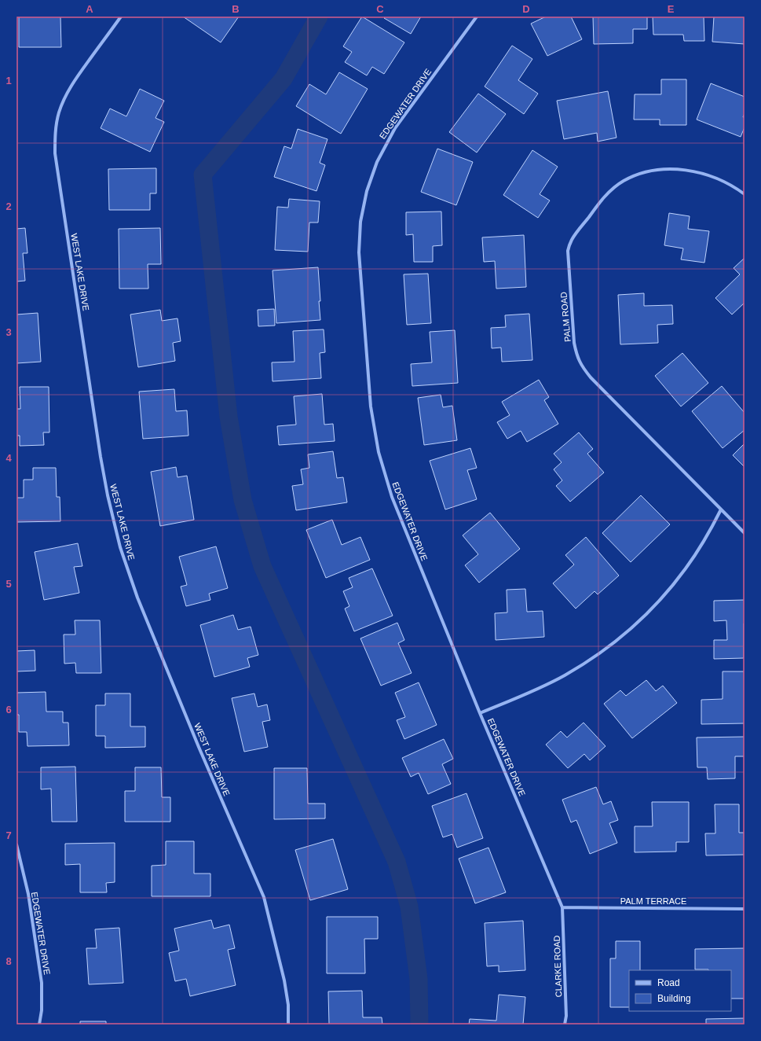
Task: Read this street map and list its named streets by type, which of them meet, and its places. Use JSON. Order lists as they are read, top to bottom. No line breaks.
{"streets":{"street":["EDGEWATER DRIVE","WEST LAKE DRIVE","PALM ROAD","PALM TERRACE","CLARKE ROAD"]},"crossings":[["EDGEWATER DRIVE","PALM TERRACE"],["EDGEWATER DRIVE","CLARKE ROAD"],["PALM TERRACE","CLARKE ROAD"]],"legend":["Road","Building"],"grid":{"columns":["A","B","C","D","E"],"rows":["1","2","3","4","5","6","7","8"]}}
